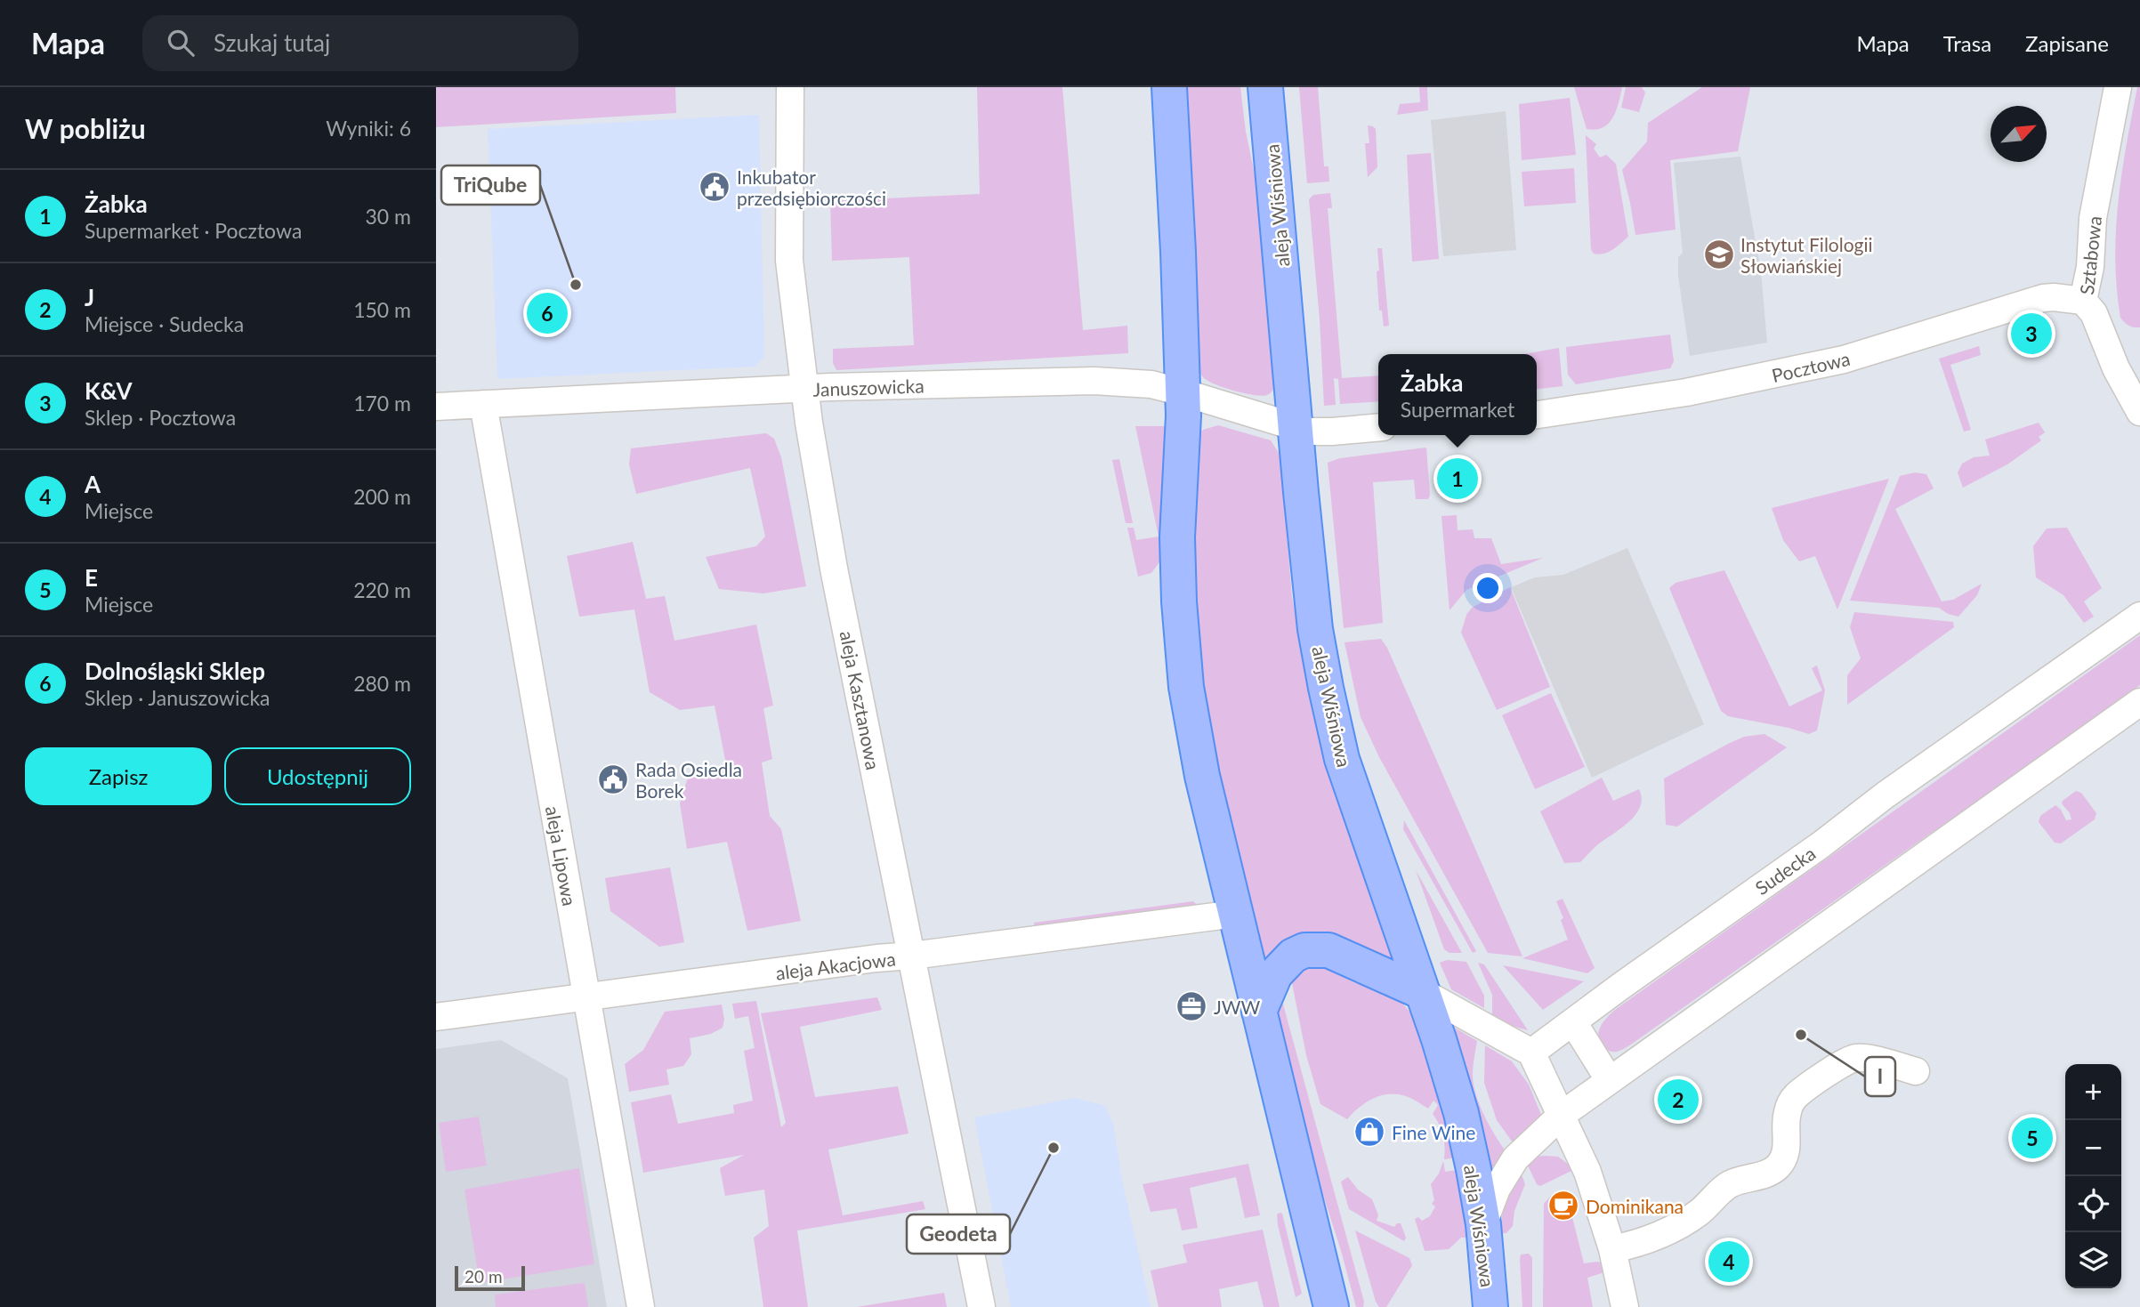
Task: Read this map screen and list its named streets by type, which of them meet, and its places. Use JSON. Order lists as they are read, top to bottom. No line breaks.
{"streets":{"main road":["aleja Wiśniowa"],"street":["Sztabowa","Pocztowa","Januszowicka","aleja Kasztanowa","aleja Lipowa","Sudecka","aleja Akacjowa"]},"crossings":[["aleja Wiśniowa","Januszowicka"],["Sztabowa","Pocztowa"],["Januszowicka","aleja Kasztanowa"],["Januszowicka","aleja Lipowa"],["aleja Kasztanowa","aleja Akacjowa"],["aleja Lipowa","aleja Akacjowa"]],"places":{"public building":["Inkubator przedsiębiorczości","Rada Osiedla Borek"],"school or university":["Instytut Filologii Słowiańskiej"],"other":["TriQube","I","Geodeta"],"office":["JWW"],"shop":["Fine Wine"],"cafe":["Dominikana"]},"scale_bar":"20 m","north":"top right","page":{"header":"Mapa","search":"Szukaj tutaj","nav":["Mapa","Trasa","Zapisane"],"heading":["W pobliżu","Wyniki: 6"],"list":[{"mark":"1","name":"Żabka","note":"Supermarket · Pocztowa","value":"30 m"},{"mark":"2","name":"J","note":"Miejsce · Sudecka","value":"150 m"},{"mark":"3","name":"K&V","note":"Sklep · Pocztowa","value":"170 m"},{"mark":"4","name":"A","note":"Miejsce","value":"200 m"},{"mark":"5","name":"E","note":"Miejsce","value":"220 m"},{"mark":"6","name":"Dolnośląski Sklep","note":"Sklep · Januszowicka","value":"280 m"}],"pins":["6","3","1","2","5","4"],"popup":["Żabka","Supermarket"],"buttons":["Zapisz","Udostępnij"],"map_buttons":["+","−"],"scale":"20 m"}}
